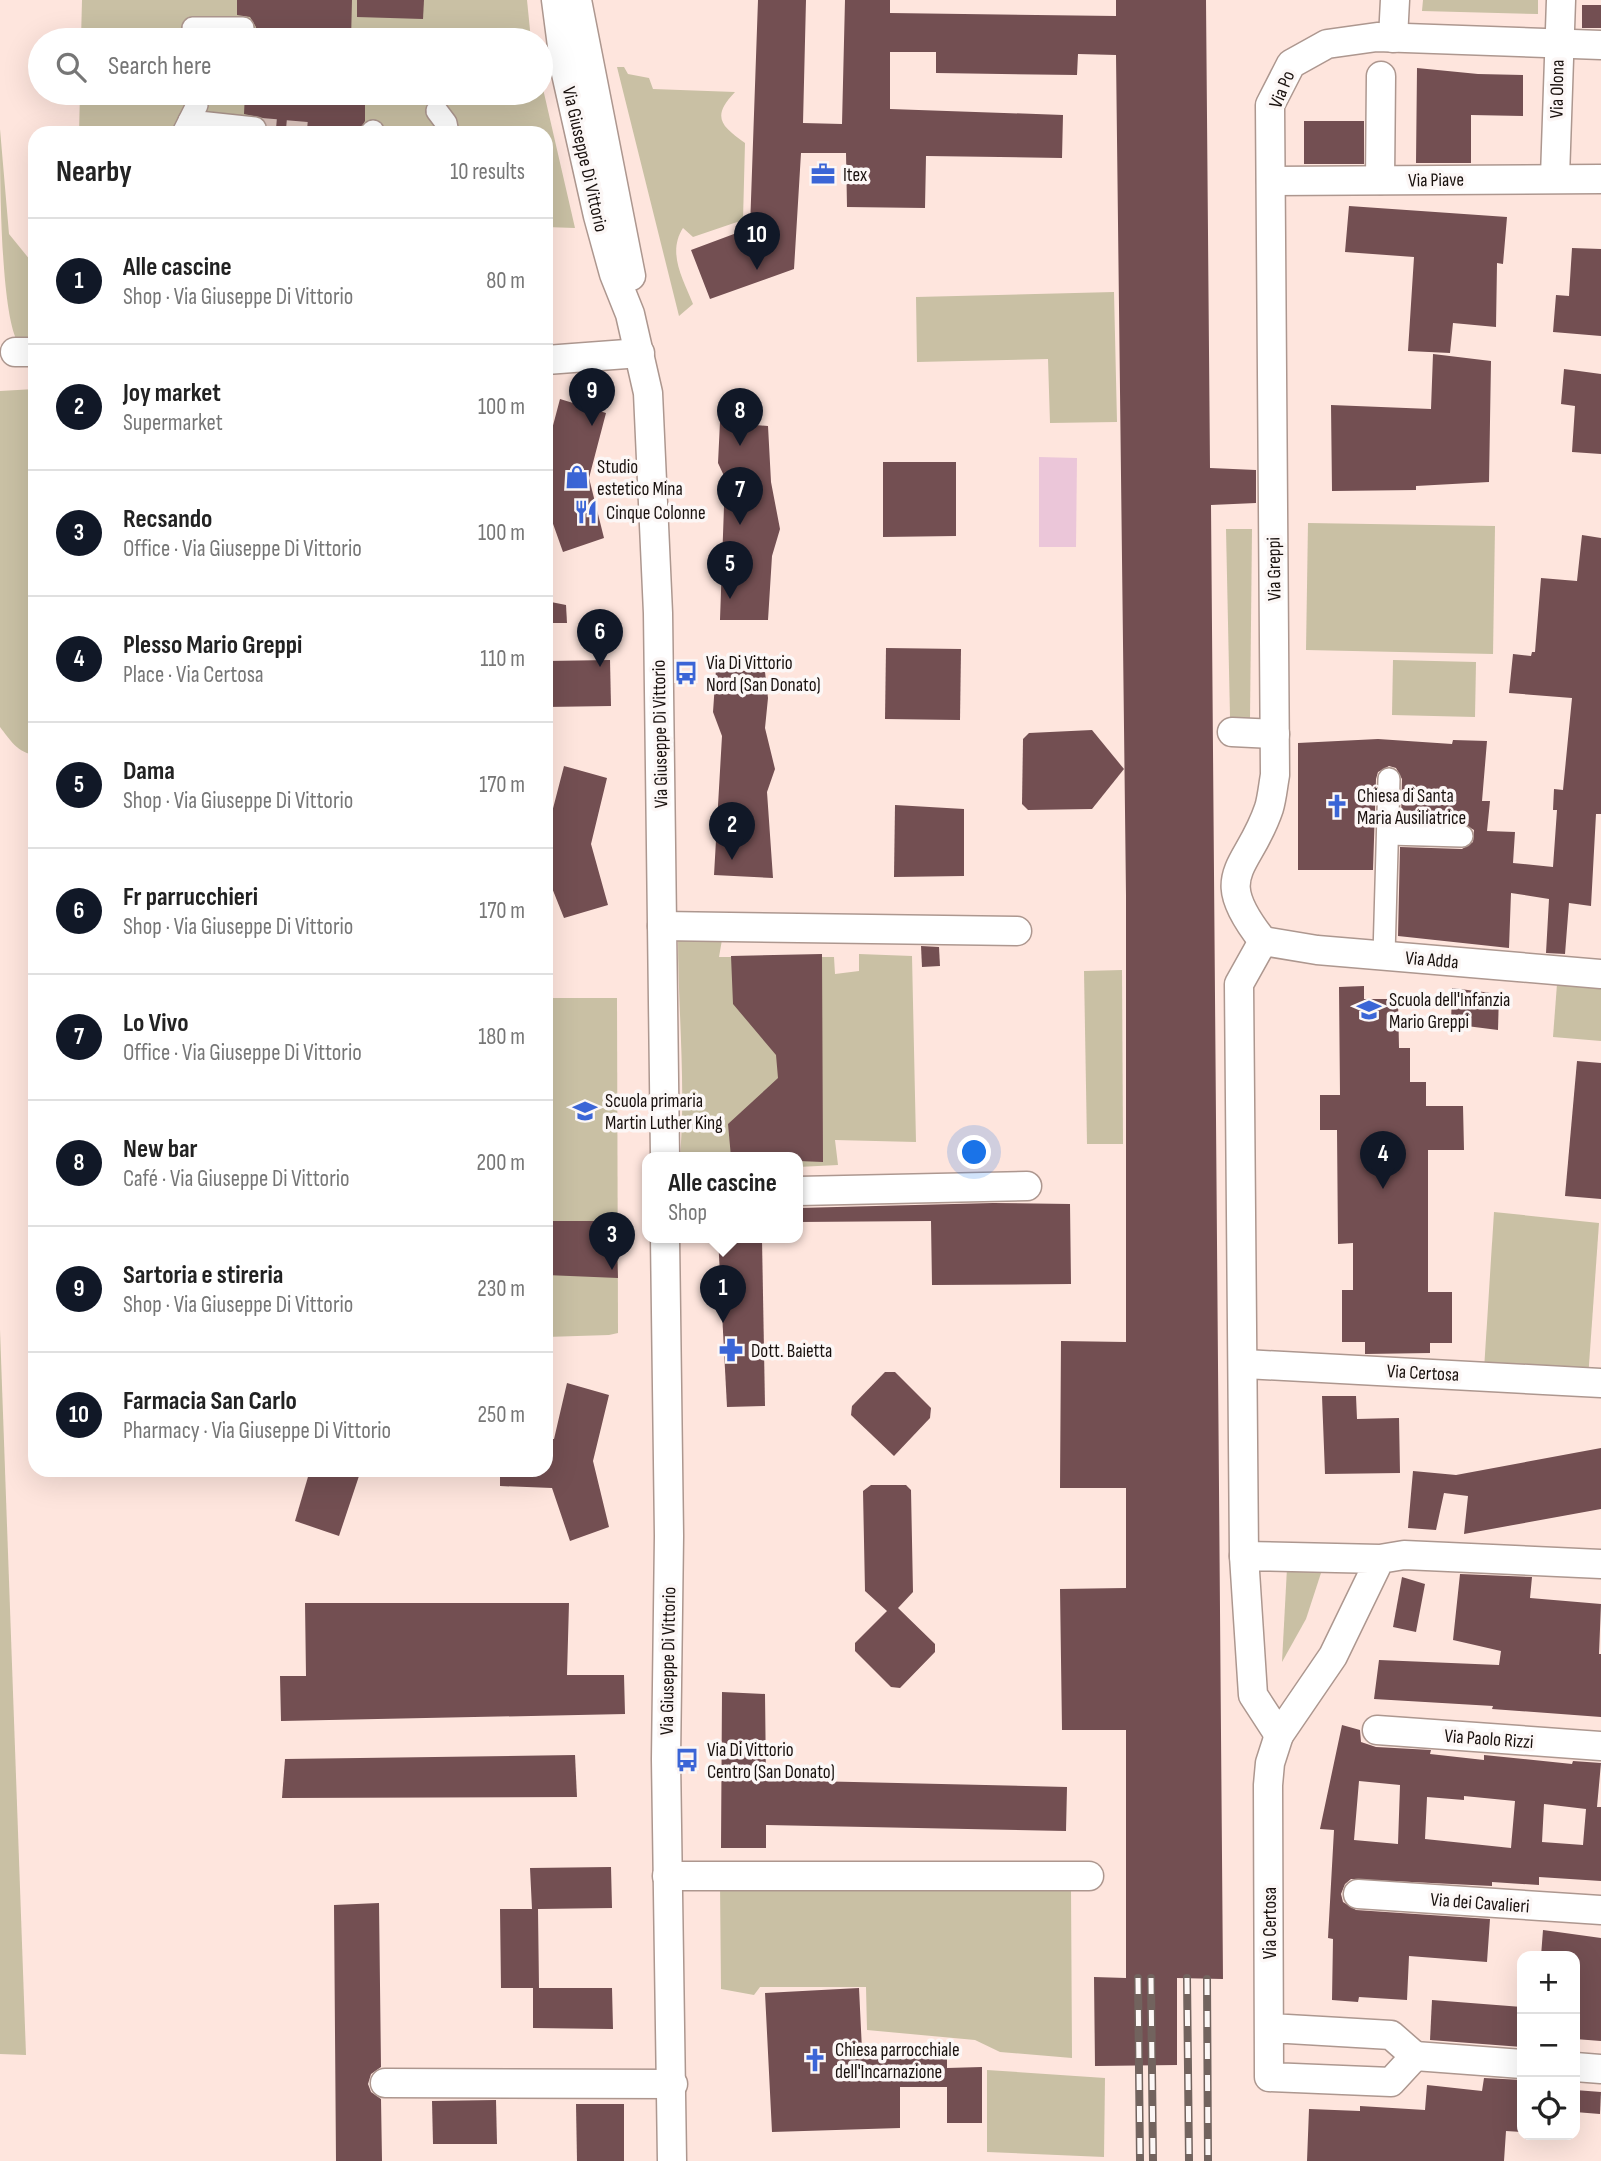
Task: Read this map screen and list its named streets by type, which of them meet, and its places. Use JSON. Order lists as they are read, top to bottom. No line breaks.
{"streets":{"street":["Via Po","Via Olona","Via Giuseppe Di Vittorio","Via Piave","Via Greppi","Via Adda","Via Certosa","Via Paolo Rizzi","Via dei Cavalieri"]},"crossings":[["Via Po","Via Olona"],["Via Po","Via Piave"],["Via Po","Via Greppi"],["Via Olona","Via Piave"],["Via Piave","Via Greppi"],["Via Greppi","Via Adda"]],"places":{"office":["Itex"],"shop":["Studio estetico Mina"],"restaurant":["Cinque Colonne"],"bus stop":["Via Di Vittorio Nord (San Donato)","Via Di Vittorio Centro (San Donato)"],"church":["Chiesa di Santa Maria Ausiliatrice","Chiesa parrocchiale dell'Incarnazione"],"school or university":["Scuola dell'Infanzia Mario Greppi","Scuola primaria Martin Luther King"],"pharmacy":["Dott. Baietta"]},"page":{"search":"Search here","heading":["Nearby","10 results"],"pins":["10","9","8","7","5","6","2","4","3","1"],"list":[{"mark":"1","name":"Alle cascine","note":"Shop · Via Giuseppe Di Vittorio","value":"80 m"},{"mark":"2","name":"Joy market","note":"Supermarket","value":"100 m"},{"mark":"3","name":"Recsando","note":"Office · Via Giuseppe Di Vittorio","value":"100 m"},{"mark":"4","name":"Plesso Mario Greppi","note":"Place · Via Certosa","value":"110 m"},{"mark":"5","name":"Dama","note":"Shop · Via Giuseppe Di Vittorio","value":"170 m"},{"mark":"6","name":"Fr parrucchieri","note":"Shop · Via Giuseppe Di Vittorio","value":"170 m"},{"mark":"7","name":"Lo Vivo","note":"Office · Via Giuseppe Di Vittorio","value":"180 m"},{"mark":"8","name":"New bar","note":"Café · Via Giuseppe Di Vittorio","value":"200 m"},{"mark":"9","name":"Sartoria e stireria","note":"Shop · Via Giuseppe Di Vittorio","value":"230 m"},{"mark":"10","name":"Farmacia San Carlo","note":"Pharmacy · Via Giuseppe Di Vittorio","value":"250 m"}],"popup":["Alle cascine","Shop"],"map_buttons":["+","−"]}}
